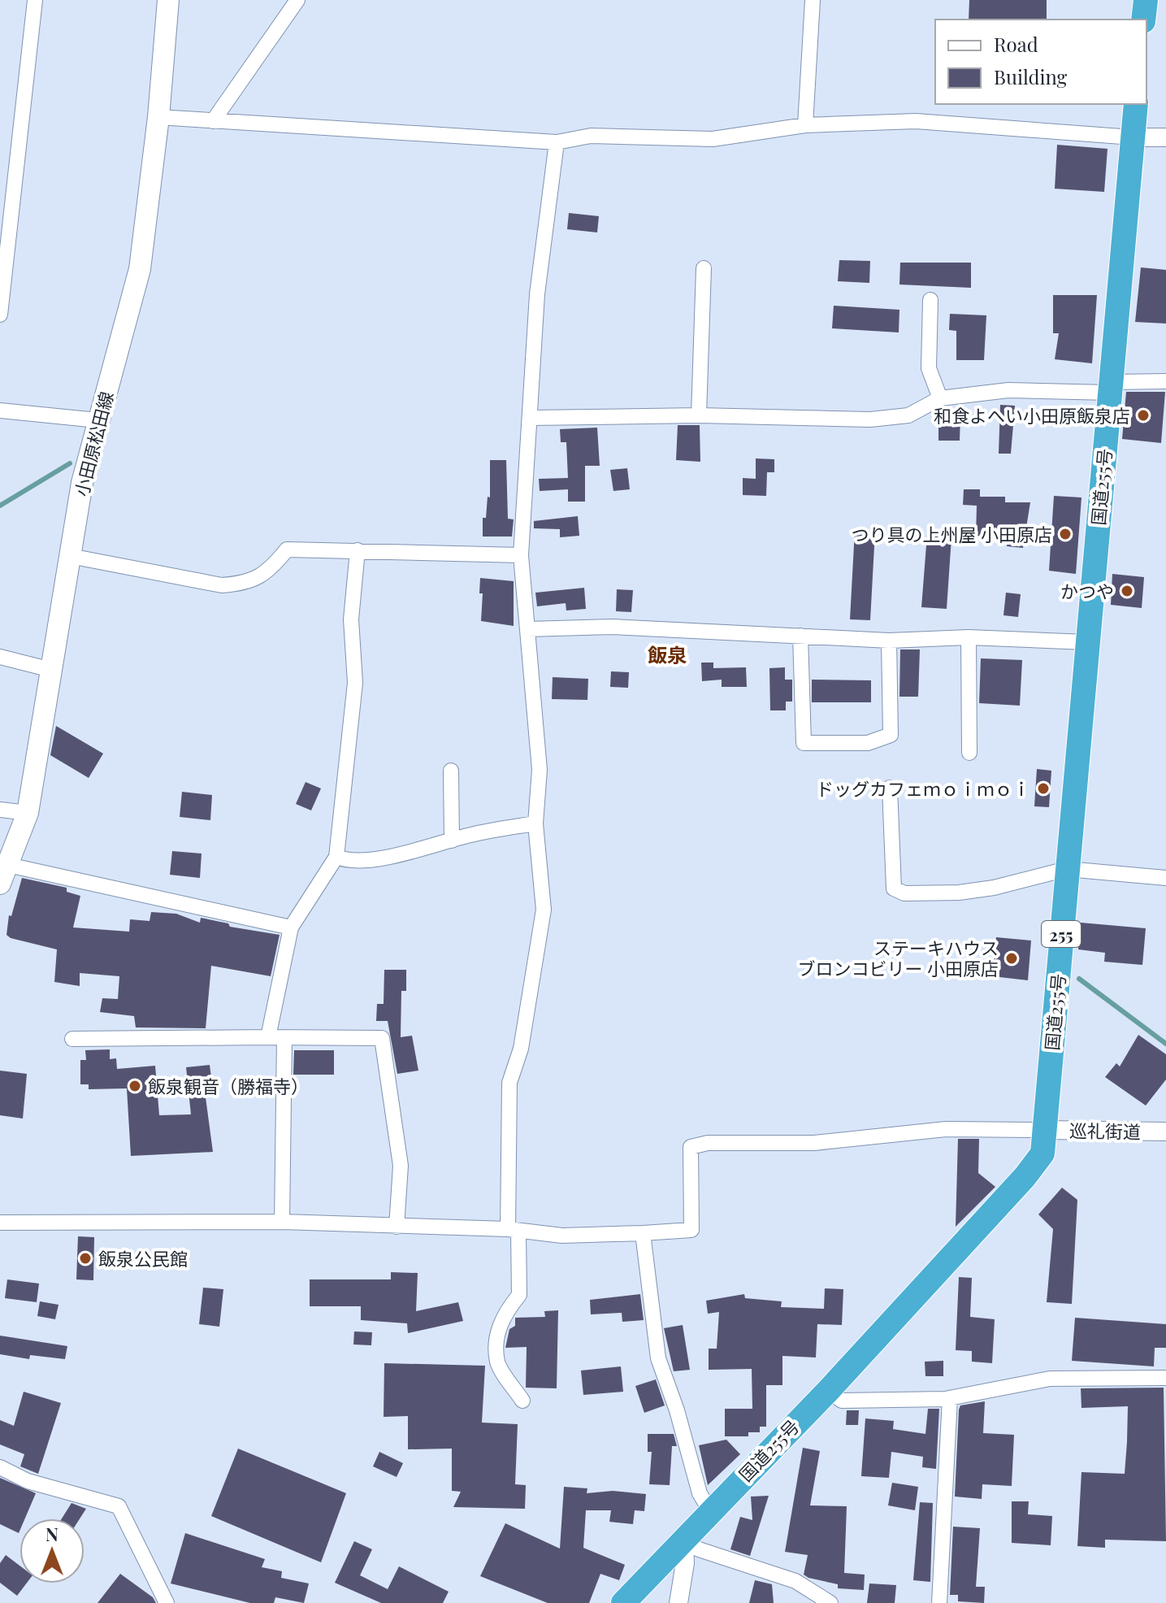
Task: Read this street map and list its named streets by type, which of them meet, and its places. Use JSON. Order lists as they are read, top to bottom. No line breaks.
{"streets":{"highway":["国道255号","255"],"main road":["小田原松田線"],"street":["巡礼街道"]},"crossings":[["国道255号","巡礼街道"]],"districts":["飯泉"],"places":["和食よへい小田原飯泉店","つり具の上州屋 小田原店","かつや","ドッグカフェｍｏｉｍｏｉ","ステーキハウス ブロンコビリー 小田原店","飯泉観音（勝福寺）","飯泉公民館"],"legend":["Road","Building"],"north":"top"}
